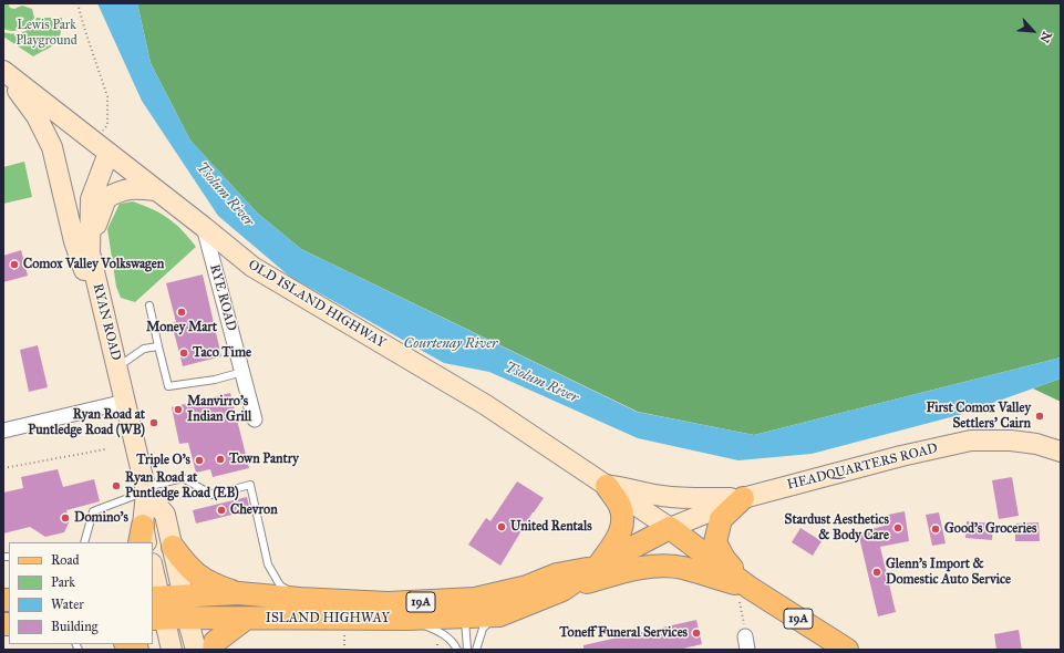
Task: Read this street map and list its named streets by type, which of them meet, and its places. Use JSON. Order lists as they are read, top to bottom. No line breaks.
{"streets":{"main road":["OLD ISLAND HIGHWAY","RYAN ROAD","HEADQUARTERS ROAD","19A","ISLAND HIGHWAY"],"street":["RYE ROAD"]},"crossings":[["RYE ROAD","OLD ISLAND HIGHWAY"],["OLD ISLAND HIGHWAY","RYAN ROAD"],["OLD ISLAND HIGHWAY","HEADQUARTERS ROAD"],["OLD ISLAND HIGHWAY","19A"],["OLD ISLAND HIGHWAY","ISLAND HIGHWAY"],["RYAN ROAD","ISLAND HIGHWAY"],["HEADQUARTERS ROAD","19A"],["HEADQUARTERS ROAD","ISLAND HIGHWAY"],["19A","ISLAND HIGHWAY"]],"water":["Tsolum River","Courtenay River"],"parks":["Lewis Park Playground"],"places":["Comox Valley Volkswagen","Money Mart","Taco Time","Manvirro's Indian Grill","First Comox Valley Settlers' Cairn","Ryan Road at Puntledge Road (WB)","Town Pantry","Triple O's","Ryan Road at Puntledge Road (EB)","Chevron","Domino's","United Rentals","Stardust Aesthetics & Body Care","Good's Groceries","Glenn's Import & Domestic Auto Service","Toneff Funeral Services"],"legend":["Road","Park","Water","Building"],"north":"bottom right"}
